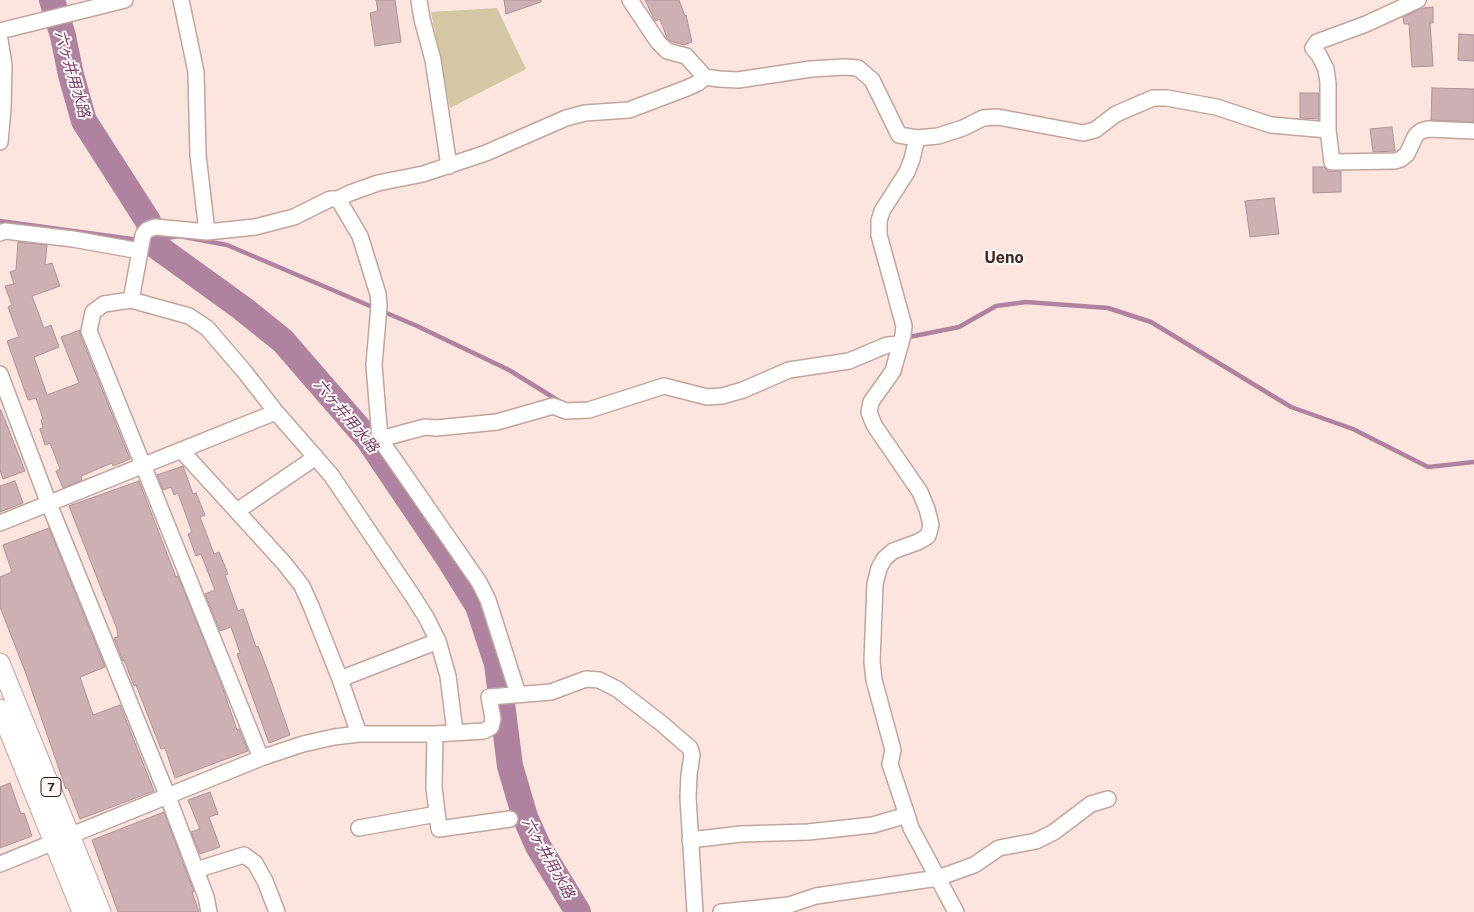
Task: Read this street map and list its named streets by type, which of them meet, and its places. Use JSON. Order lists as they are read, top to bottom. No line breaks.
{"streets":{"main road":["7"]},"districts":["Ueno"],"water":["六ヶ井用水路"]}
